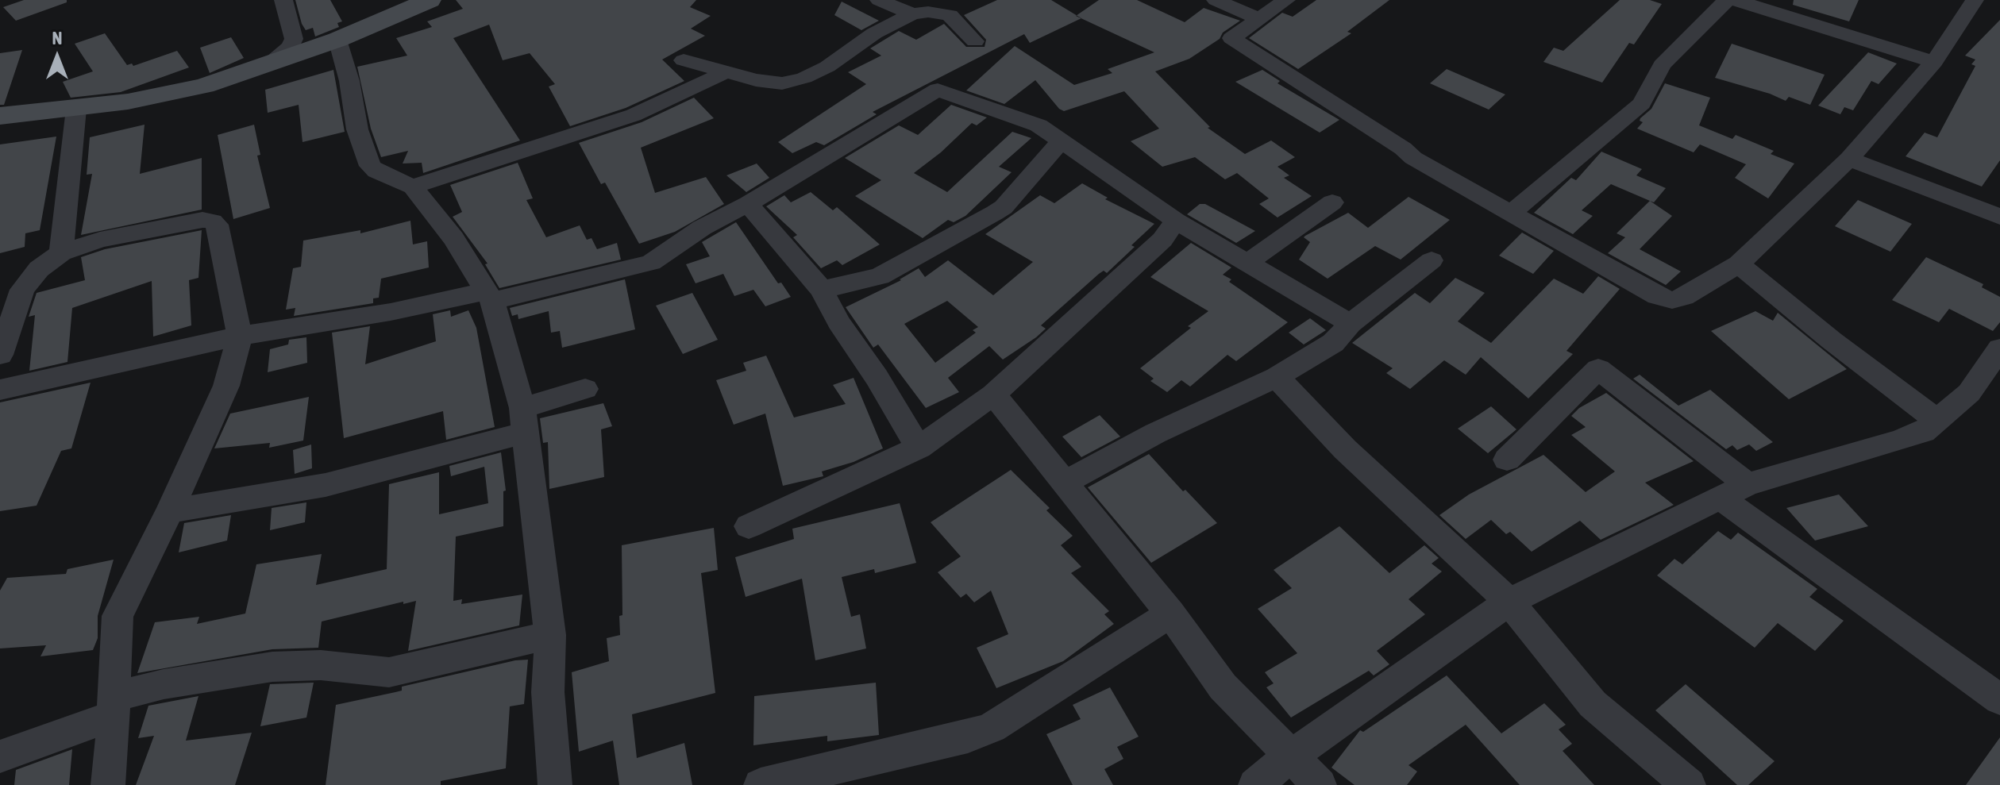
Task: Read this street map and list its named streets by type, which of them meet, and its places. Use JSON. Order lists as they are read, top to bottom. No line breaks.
{"north":"top"}
